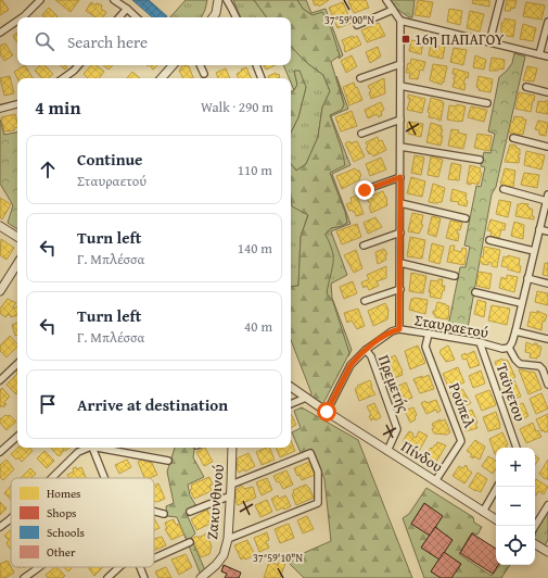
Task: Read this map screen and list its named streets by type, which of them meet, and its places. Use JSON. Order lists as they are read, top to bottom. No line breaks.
{"streets":{"street":["Σταυραετού","Πρεμετής","Ταϋγετου","Ρούπελ","Πίνδου","Ζακυνθινού"]},"crossings":[["Σταυραετού","Πρεμετής"],["Σταυραετού","Ταϋγετου"],["Σταυραετού","Ρούπελ"],["Σταυραετού","Πίνδου"],["Πρεμετής","Πίνδου"],["Ρούπελ","Πίνδου"]],"places":{"transit":["16η ΠΑΠΑΓΟΥ"]},"legend":["Homes","Shops","Schools","Other"],"page":{"search":"Search here","heading":["4 min","Walk · 290 m"],"list":[["Continue","Σταυραετού","110 m"],["Turn left","Γ. Μπλέσσα","140 m"],["Turn left","Γ. Μπλέσσα","40 m"],"Arrive at destination"],"map_buttons":["+","−"]},"coordinates":["37°59'00\"N","37°59'10\"N"]}
